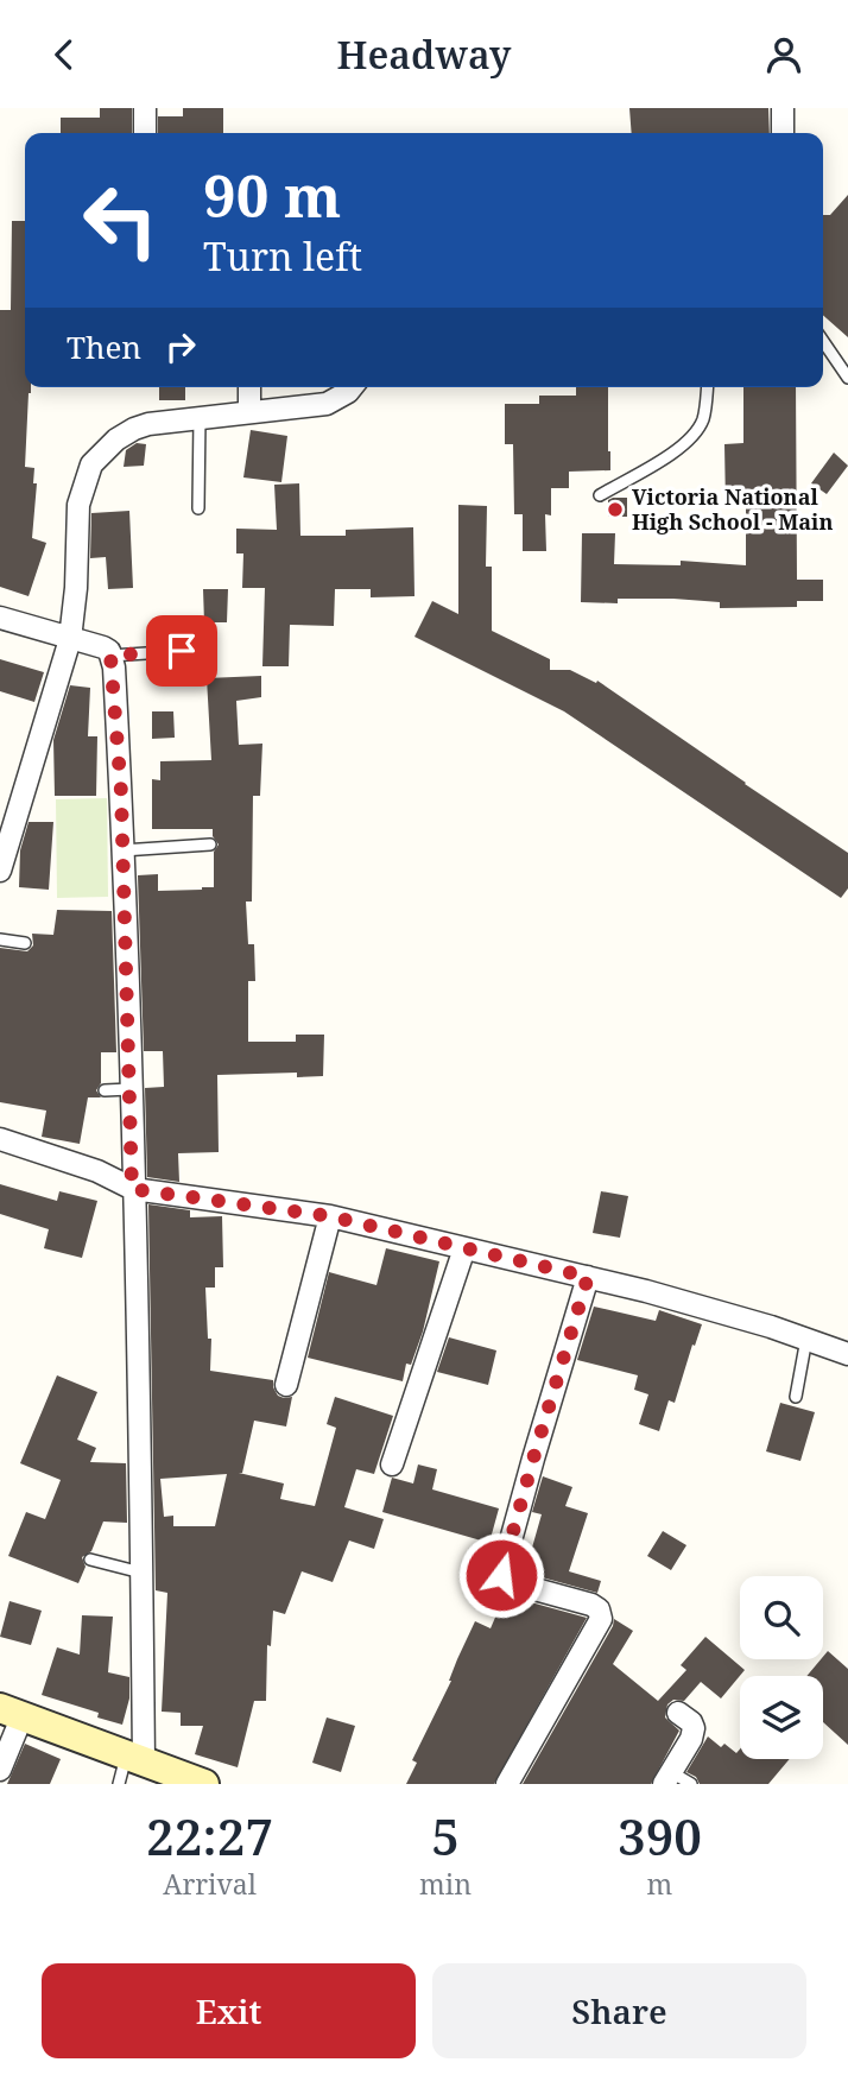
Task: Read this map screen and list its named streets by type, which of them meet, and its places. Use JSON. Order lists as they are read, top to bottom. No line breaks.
{"places":["Victoria National High School - Main"],"page":{"header":"Headway","turn":["90 m","Turn left"],"then":"Then","eta":["22:27","Arrival","5","min","390","m"],"buttons":["Exit","Share"]}}
